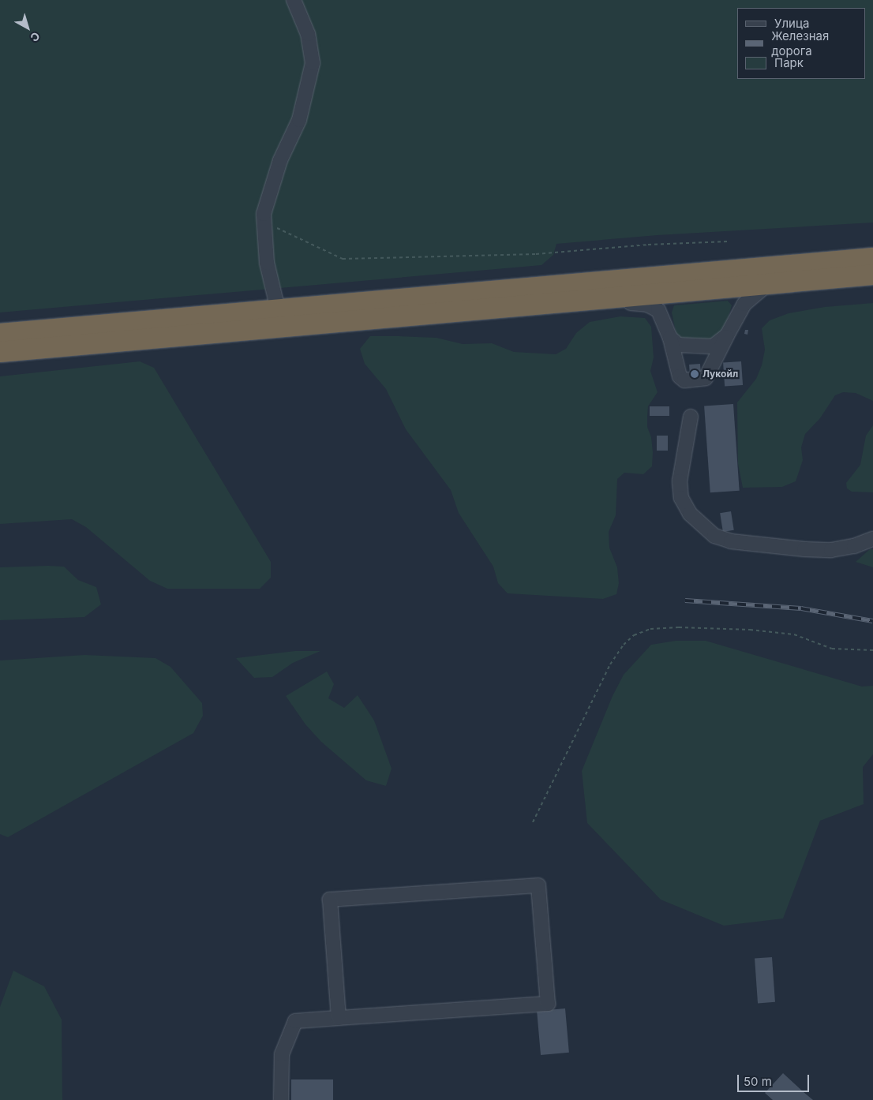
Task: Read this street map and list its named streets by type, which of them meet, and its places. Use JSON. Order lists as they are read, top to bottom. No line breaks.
{"places":["Лукойл"],"legend":["Улица","Железная дорога","Парк"],"scale_bar":"50 m","north":"bottom right"}
